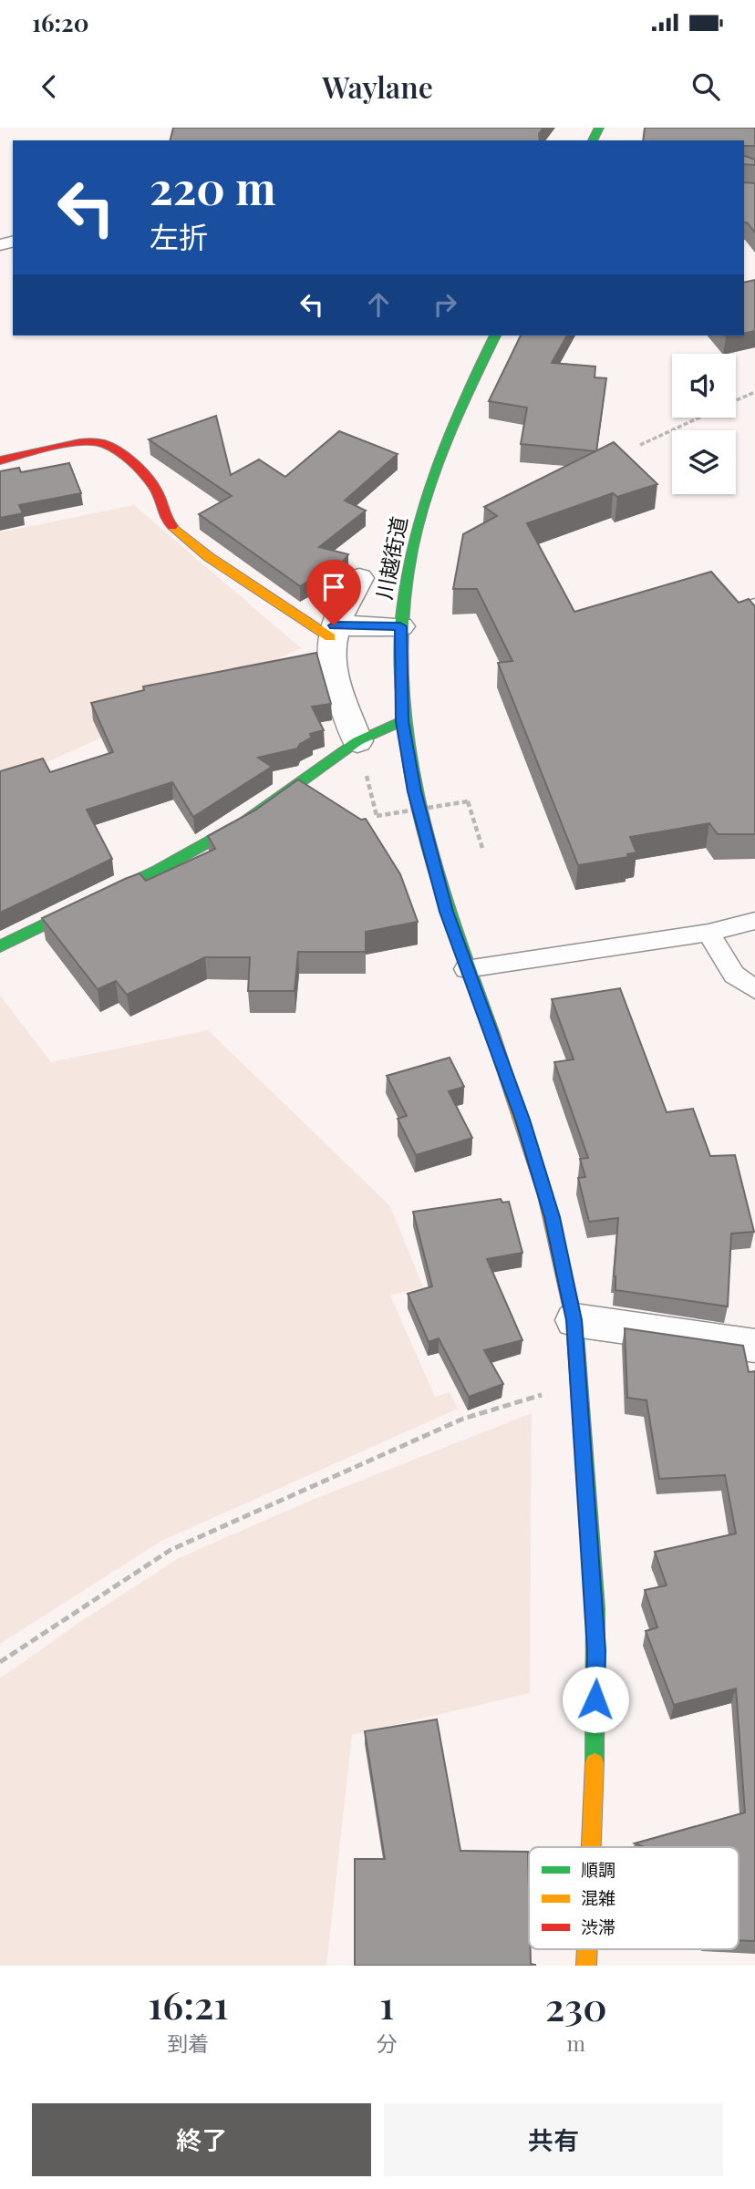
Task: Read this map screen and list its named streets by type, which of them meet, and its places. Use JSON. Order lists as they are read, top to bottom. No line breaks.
{"streets":{"main road":["川越街道"]},"legend":["順調","混雑","渋滞"],"page":{"status":"16:20","header":"Waylane","turn":["220 m","左折"],"eta":["16:21","到着","1","分","230","m"],"buttons":["終了","共有"]}}
